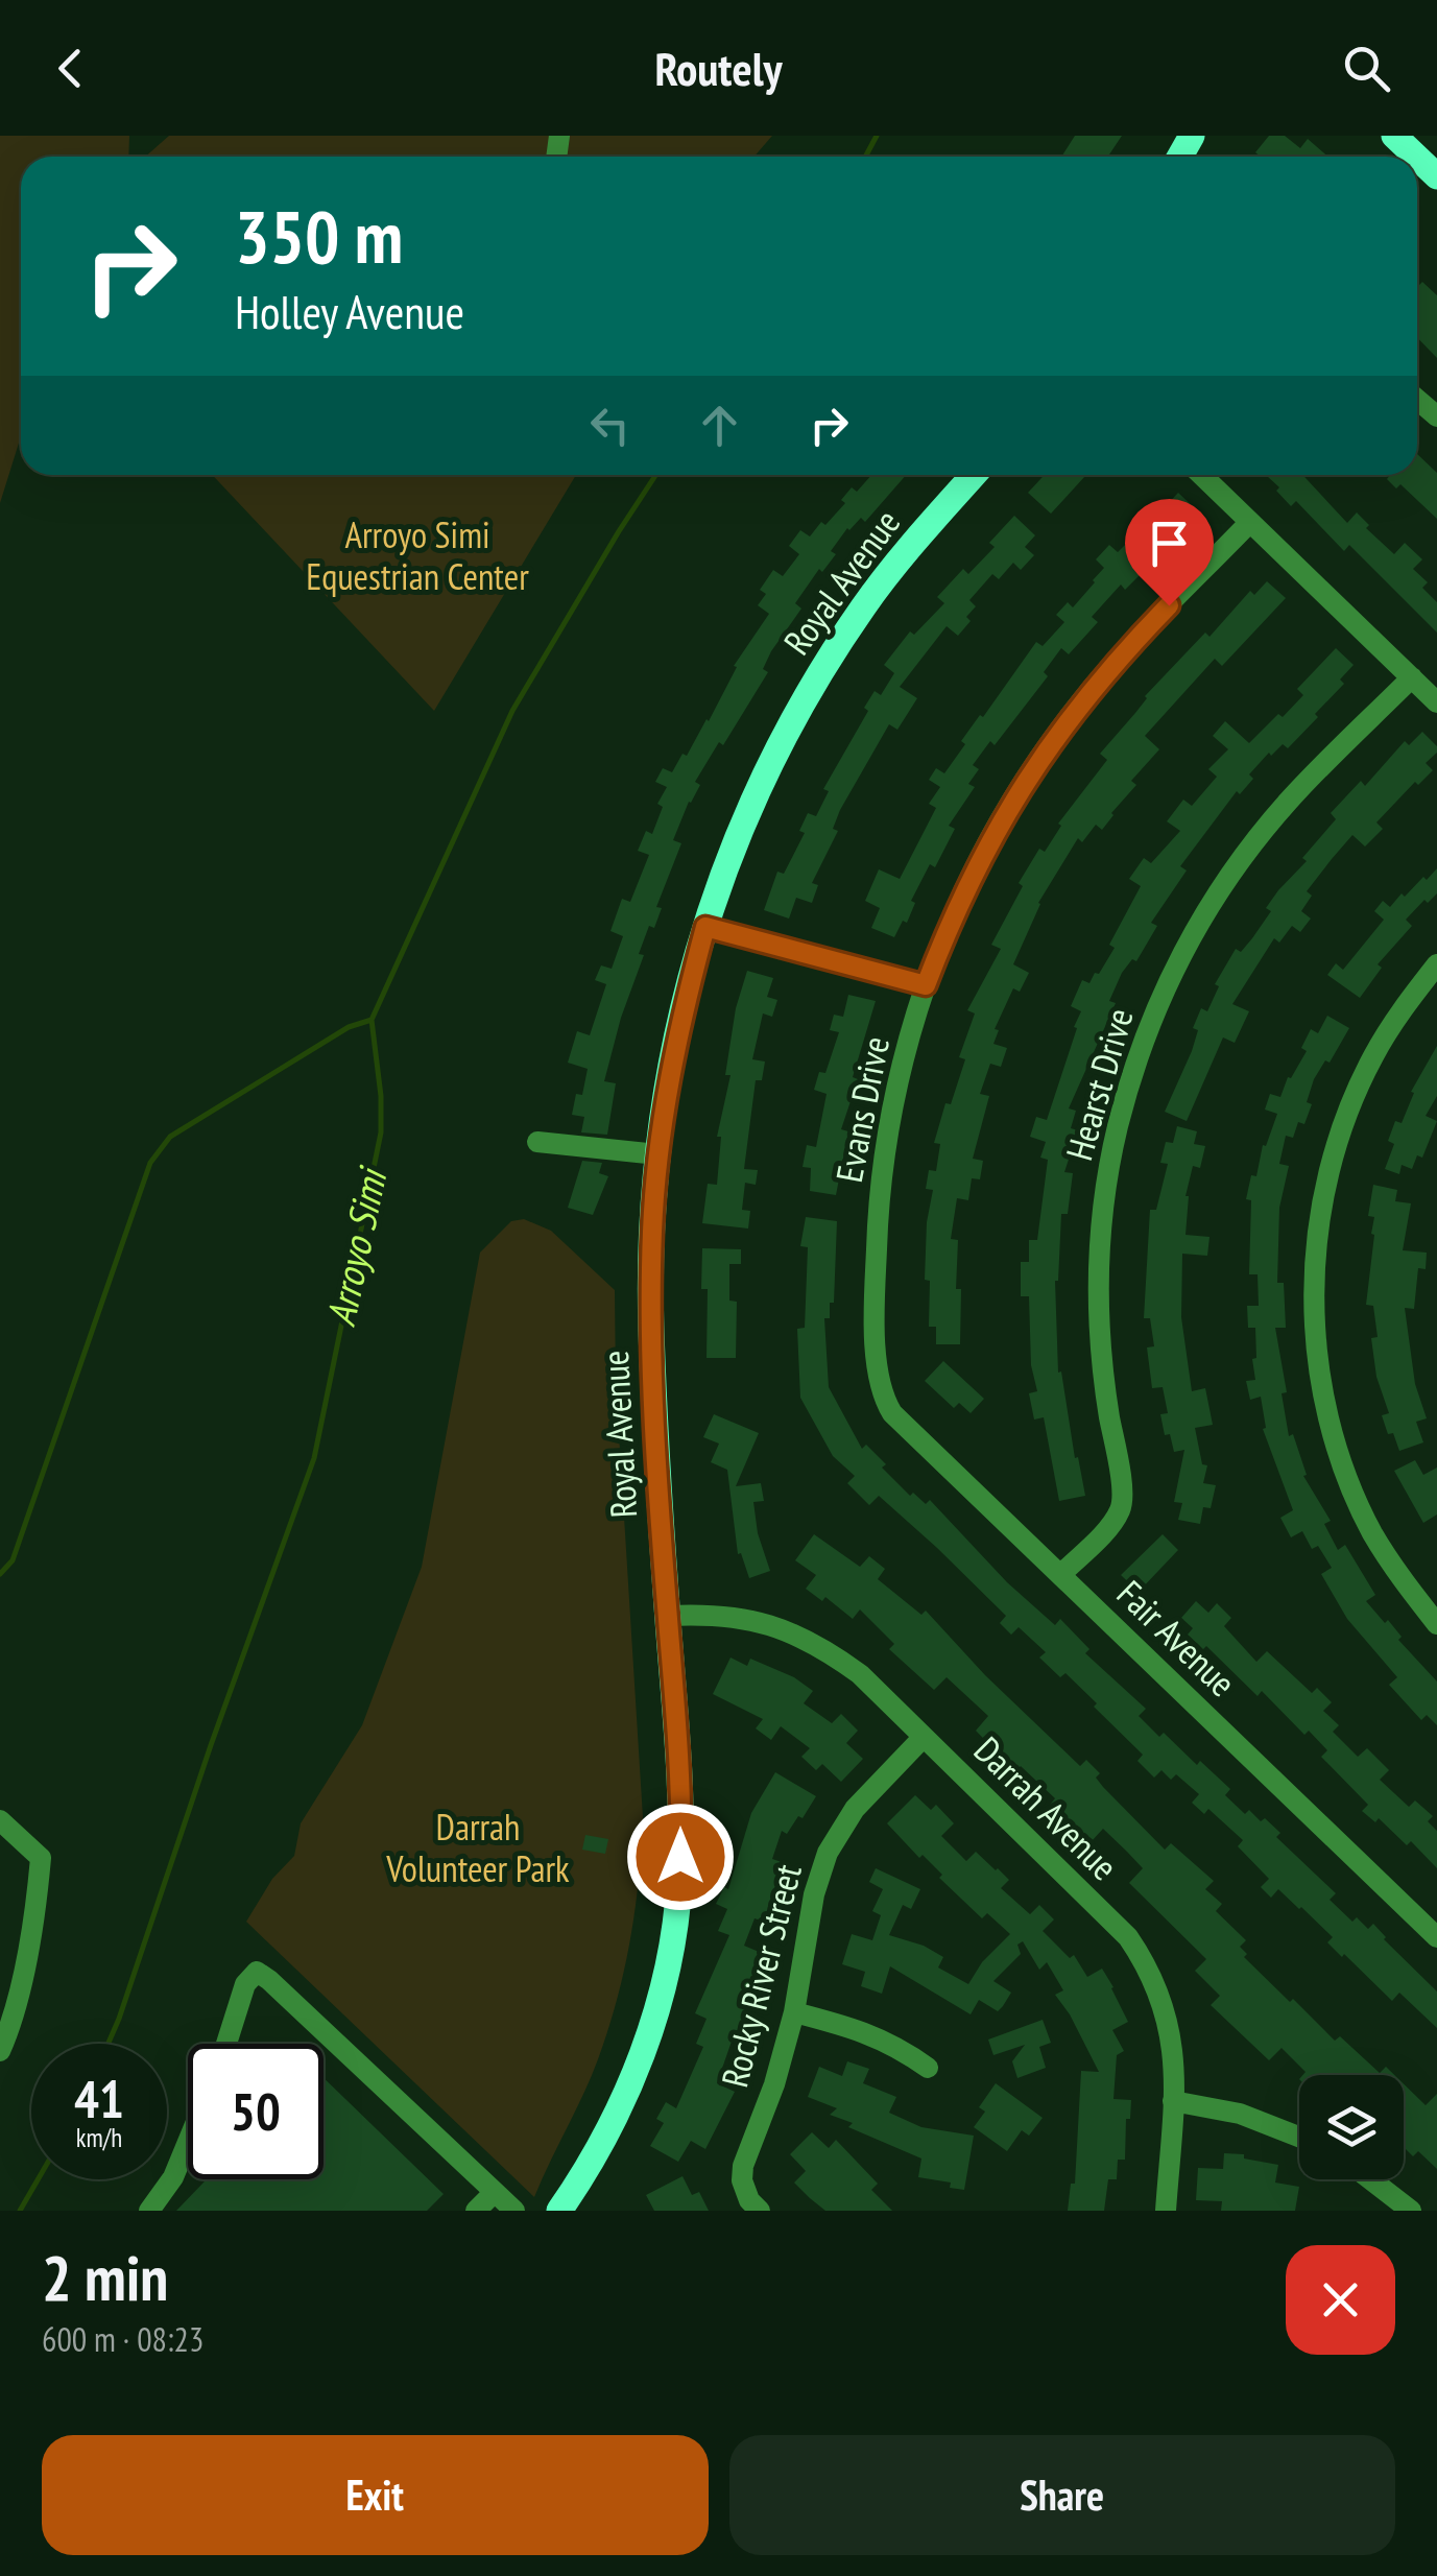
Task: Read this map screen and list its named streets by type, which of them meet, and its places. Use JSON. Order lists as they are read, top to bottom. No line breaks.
{"streets":{"main road":["Royal Avenue"],"street":["Hearst Drive","Evans Drive","Fair Avenue","Darrah Avenue","Rocky River Street"]},"crossings":[["Royal Avenue","Darrah Avenue"],["Hearst Drive","Fair Avenue"],["Evans Drive","Fair Avenue"],["Darrah Avenue","Rocky River Street"]],"water":["Arroyo Simi"],"parks":["Arroyo Simi Equestrian Center","Darrah Volunteer Park"],"page":{"header":"Routely","turn":["350 m","Holley Avenue"],"speed":"41 km/h","limit":"50","heading":["2 min","600 m · 08:23"],"buttons":["Exit","Share"]}}
